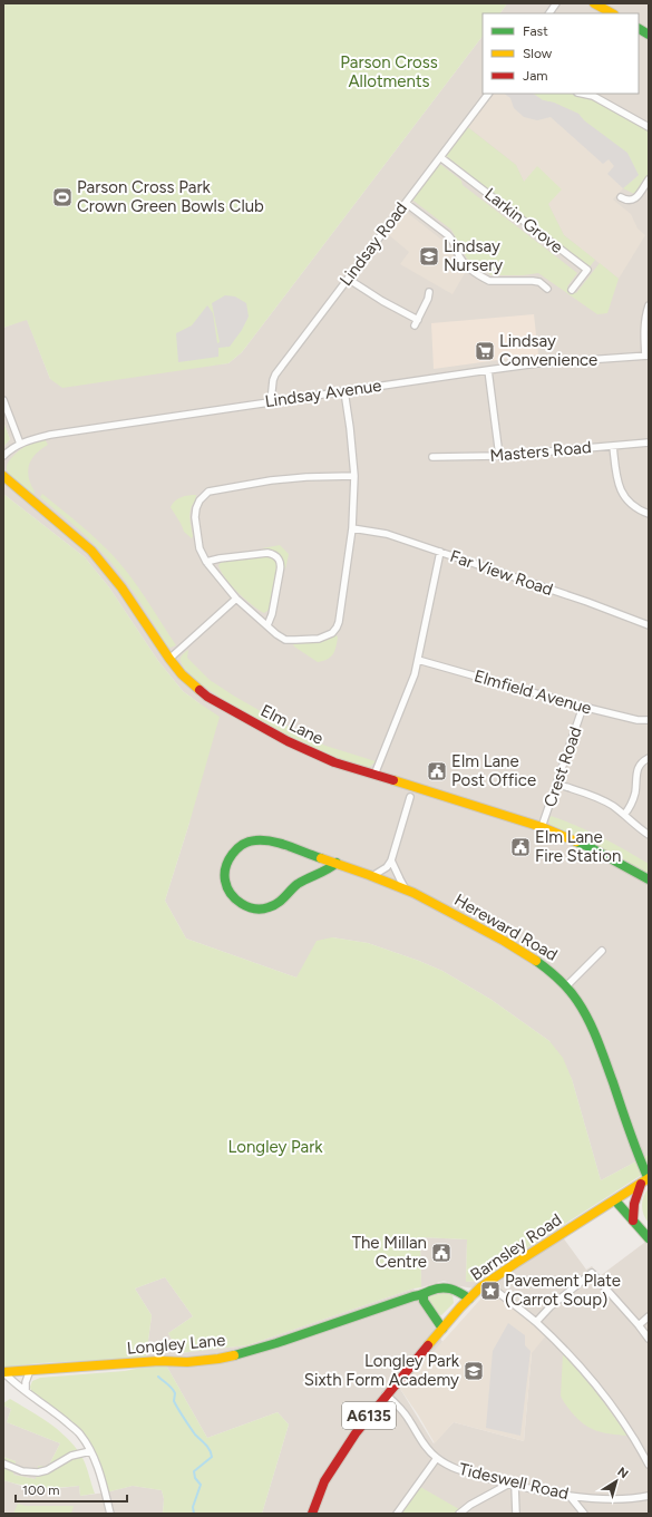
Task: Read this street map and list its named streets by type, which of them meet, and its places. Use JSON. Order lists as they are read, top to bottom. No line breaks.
{"streets":{"street":["Larkin Grove","Lindsay Road","Lindsay Avenue","Masters Road","Far View Road","Elmfield Avenue","Elm Lane","Crest Road","Hereward Road","Barnsley Road","Longley Lane","A6135","Tideswell Road"]},"crossings":[["Larkin Grove","Lindsay Road"],["Lindsay Road","Lindsay Avenue"],["Elmfield Avenue","Crest Road"],["Elm Lane","Crest Road"],["Hereward Road","Barnsley Road"],["Barnsley Road","Longley Lane"],["Barnsley Road","Tideswell Road"]],"parks":["Parson Cross Allotments","Longley Park"],"places":{"sports":["Parson Cross Park Crown Green Bowls Club"],"school or university":["Lindsay Nursery","Longley Park Sixth Form Academy"],"supermarket":["Lindsay Convenience"],"public building":["Elm Lane Post Office","Elm Lane Fire Station","The Millan Centre"],"place":["Pavement Plate (Carrot Soup)"]},"legend":["Fast","Slow","Jam"],"scale_bar":"100 m","north":"top right"}
